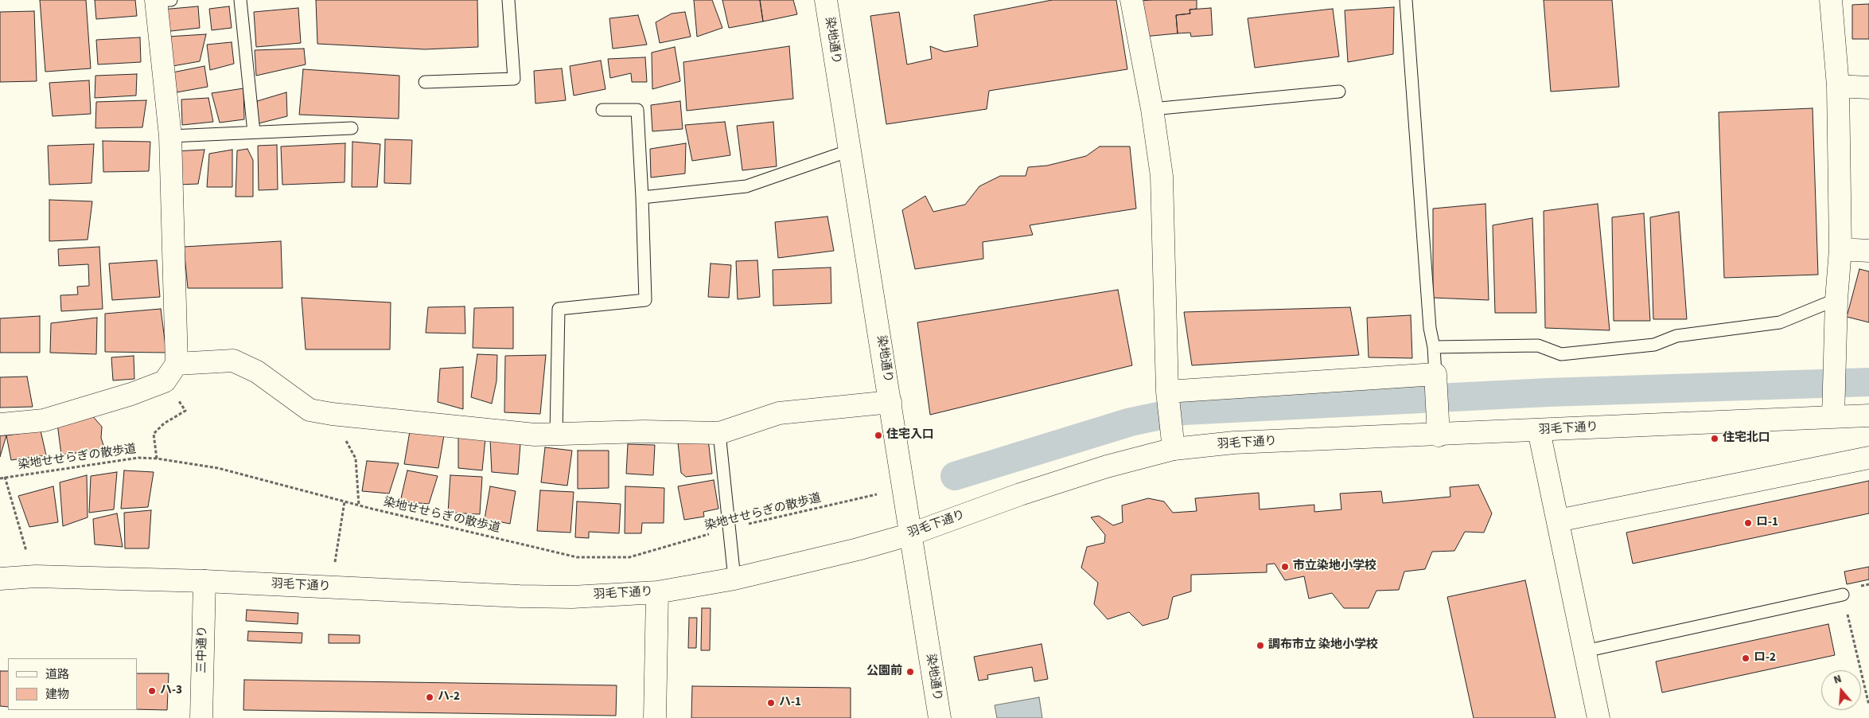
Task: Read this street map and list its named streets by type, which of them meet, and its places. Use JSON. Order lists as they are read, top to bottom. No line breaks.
{"streets":{"street":["染地通り","羽毛下通り","三中通り"],"path":["染地せせらぎの散歩道"]},"crossings":[["染地通り","羽毛下通り"],["羽毛下通り","三中通り"]],"places":["住宅入口","住宅北口","ロ-1","市立染地小学校","調布市立 染地小学校","ロ-2","公園前","ハ-3","ハ-2","ハ-1"],"legend":["道路","建物"],"north":"top"}
